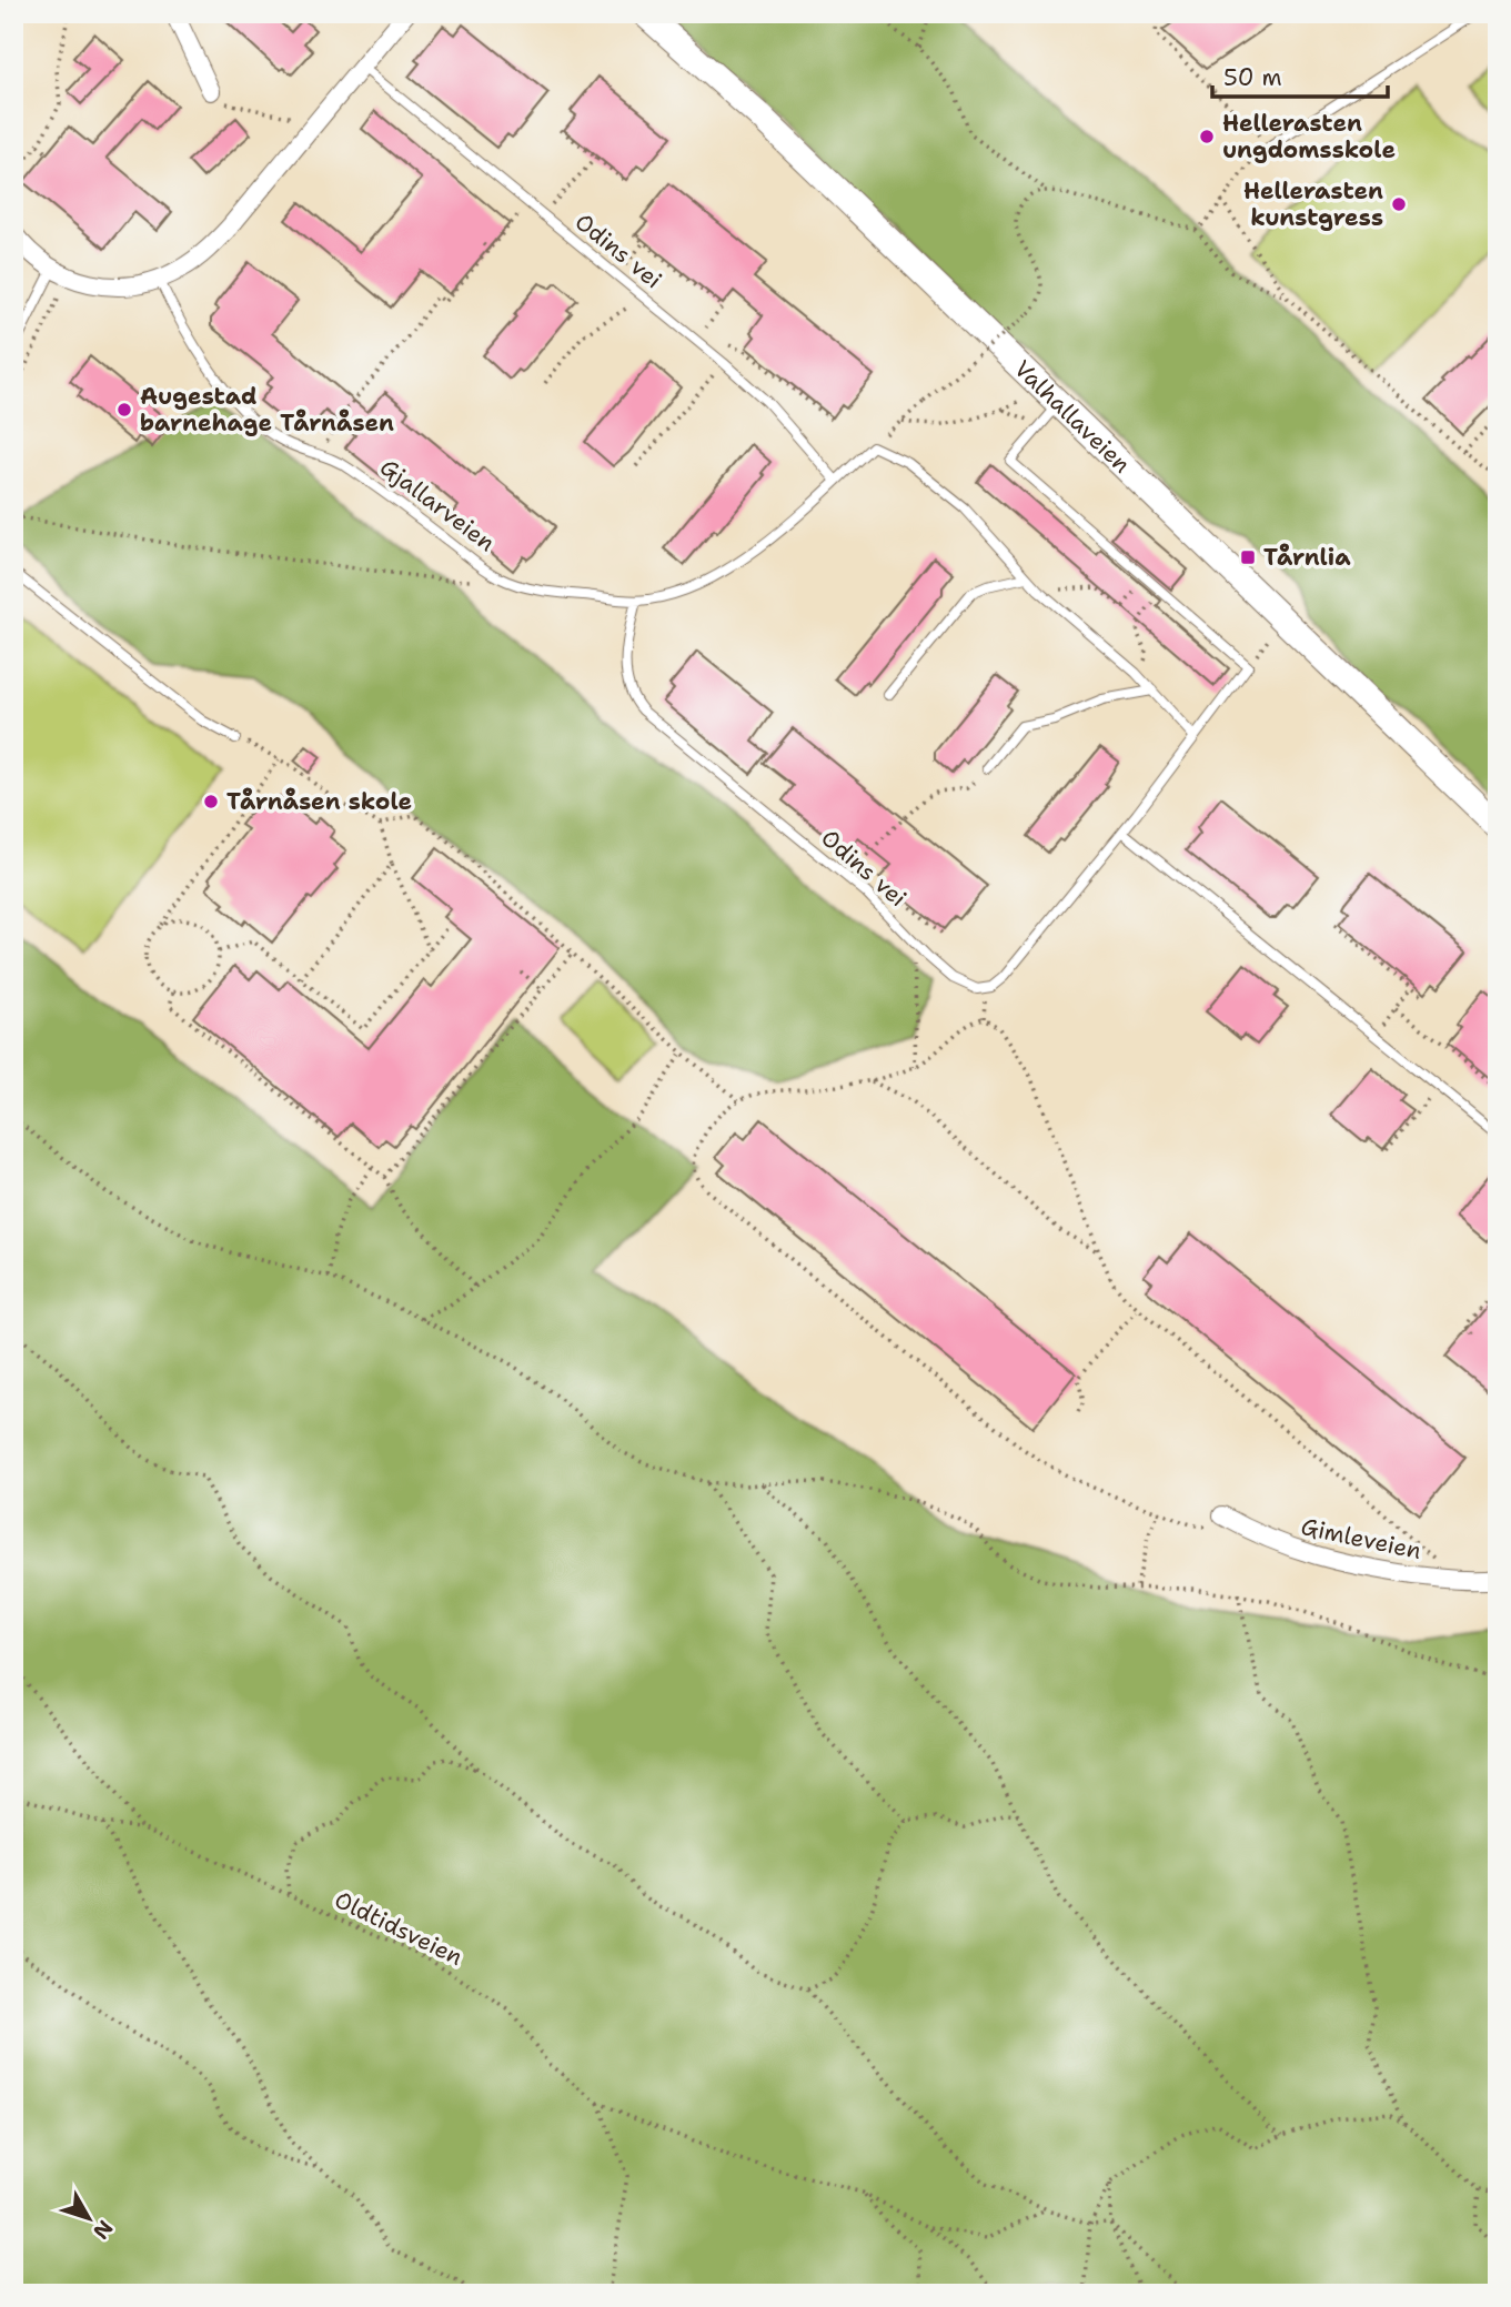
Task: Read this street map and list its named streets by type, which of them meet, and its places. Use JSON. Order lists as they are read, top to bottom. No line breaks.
{"streets":{"street":["Valhallaveien","Gimleveien"],"lane":["Odins vei","Gjallarveien"],"path":["Oldtidsveien"]},"crossings":[["Odins vei","Gjallarveien"]],"places":{"other":["Hellerasten ungdomsskole","Hellerasten kunstgress","Augestad barnehage Tårnåsen","Tårnåsen skole"],"transit":["Tårnlia"]},"scale_bar":"50 m","north":"bottom right"}
